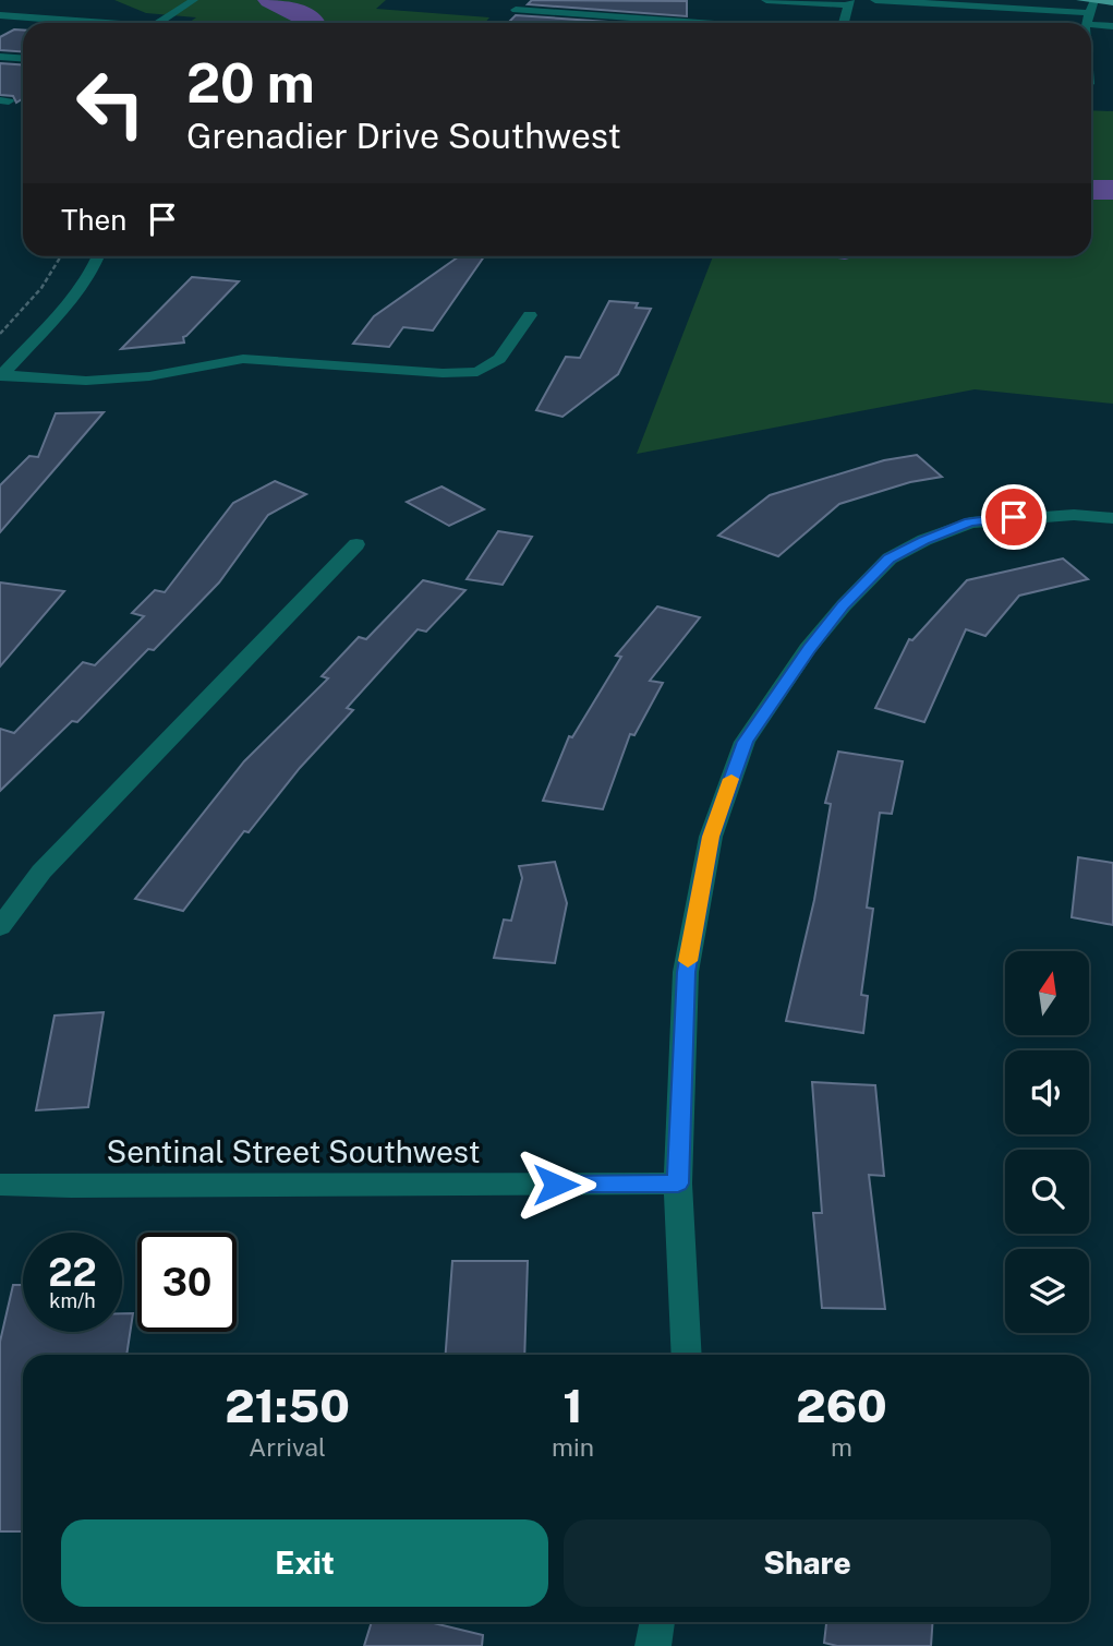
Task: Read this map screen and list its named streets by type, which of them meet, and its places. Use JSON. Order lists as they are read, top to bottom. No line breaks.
{"streets":{"street":["Sentinal Street Southwest"]},"north":"top","page":{"turn":["20 m","Grenadier Drive Southwest"],"then":"Then","speed":"22 km/h","limit":"30","eta":["21:50","Arrival","1","min","260","m"],"buttons":["Exit","Share"]}}
